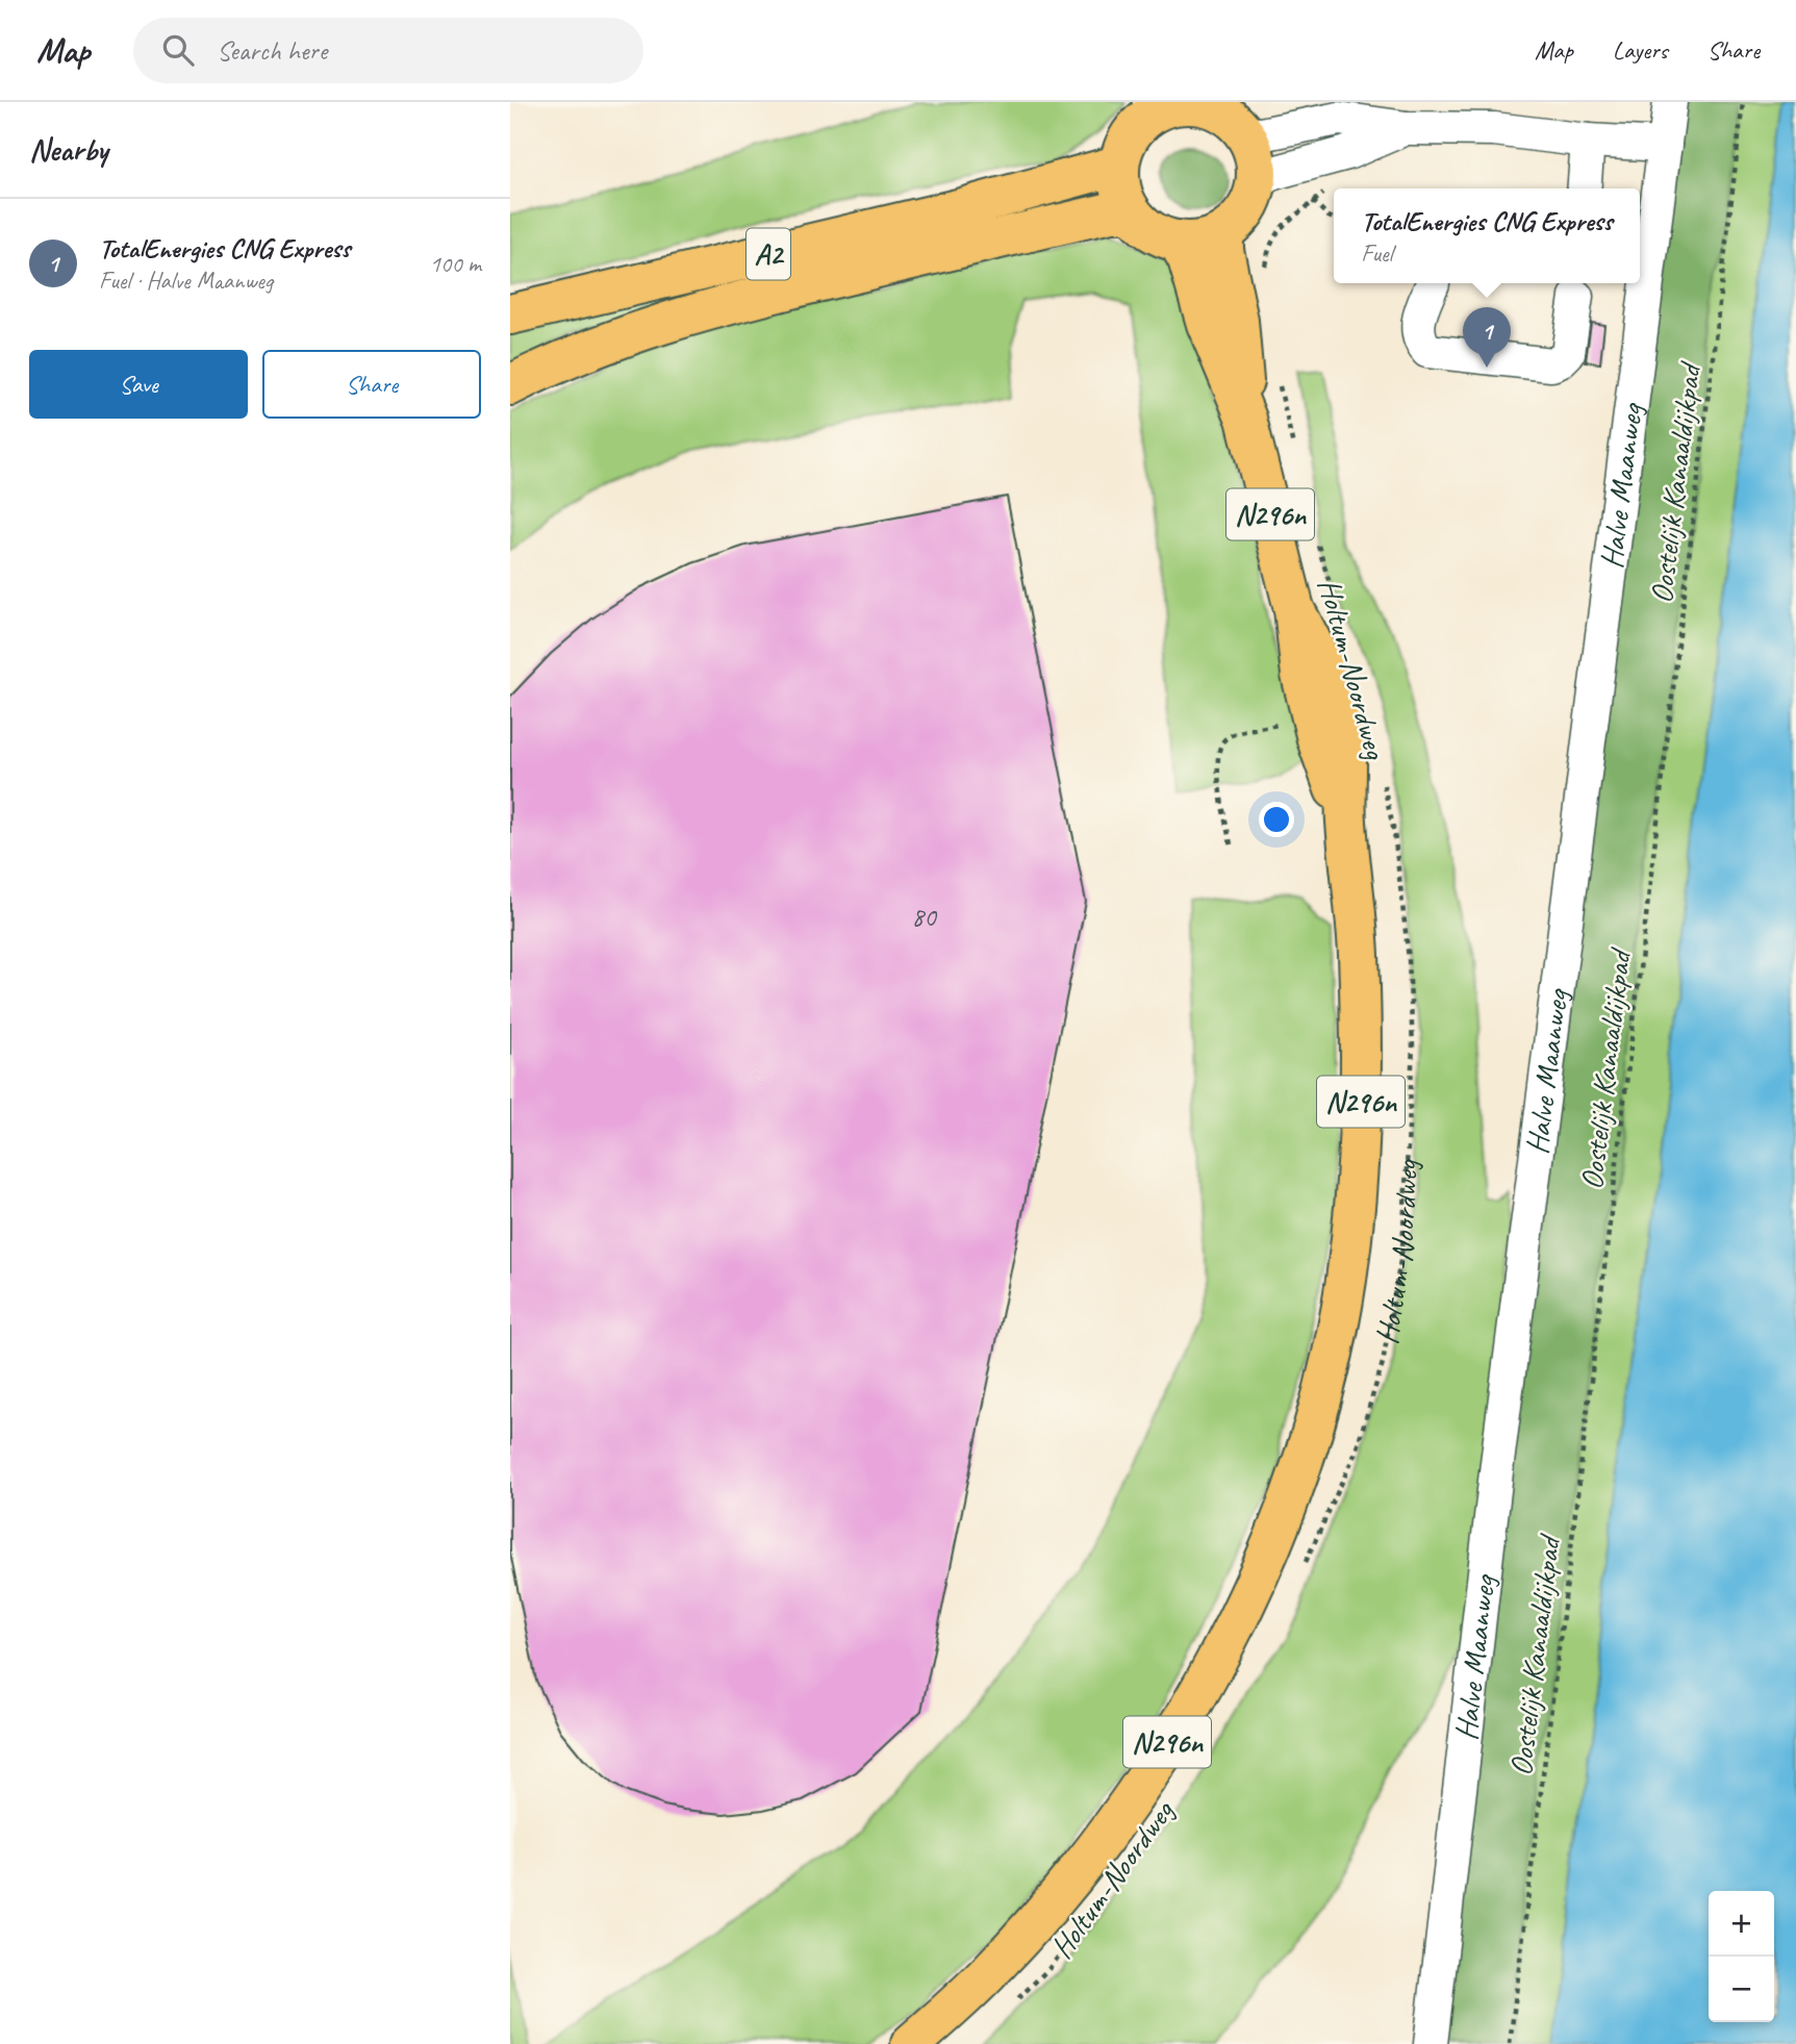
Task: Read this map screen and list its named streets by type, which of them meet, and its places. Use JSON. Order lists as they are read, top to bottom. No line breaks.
{"streets":{"main road":["A2","N296n","Holtum-Noordweg"],"street":["Halve Maanweg"],"path":["Oostelijk Kanaaldijkpad"]},"crossings":[["A2","Holtum-Noordweg"]],"house_numbers":["80"],"page":{"header":"Map","search":"Search here","nav":["Map","Layers","Share"],"heading":"Nearby","popup":["TotalEnergies CNG Express","Fuel"],"list":[{"mark":"1","name":"TotalEnergies CNG Express","note":"Fuel · Halve Maanweg","value":"100 m"}],"pins":"1","buttons":["Save","Share"],"map_buttons":["+","−"]}}
